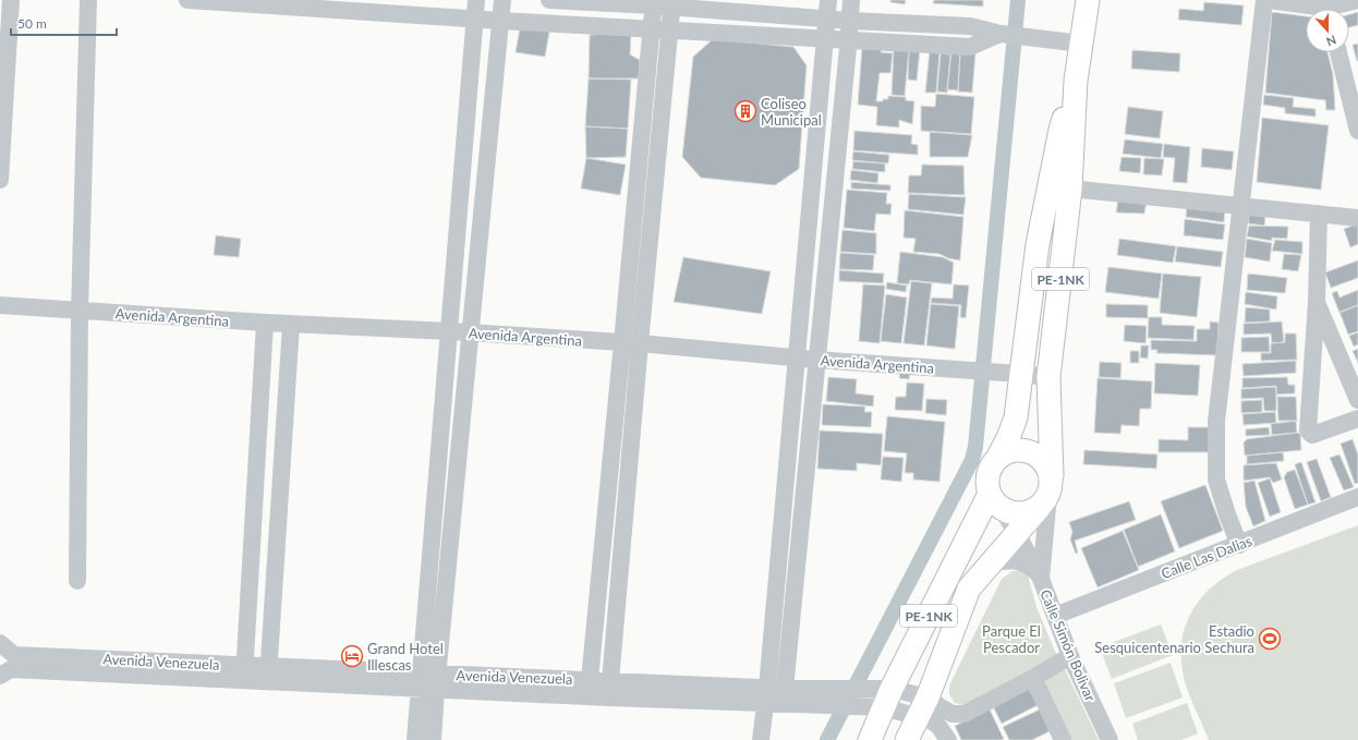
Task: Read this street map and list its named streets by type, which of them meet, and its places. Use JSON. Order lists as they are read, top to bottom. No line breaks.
{"streets":{"main road":["PE-1NK"],"street":["Avenida Argentina","Calle Las Dalias","Calle Simón Bolivar","Avenida Venezuela"]},"crossings":[["PE-1NK","Avenida Argentina"],["PE-1NK","Calle Simón Bolivar"],["PE-1NK","Avenida Venezuela"],["Calle Las Dalias","Calle Simón Bolivar"]],"parks":["Parque El Pescador"],"places":{"building":["Coliseo Municipal"],"sports":["Estadio Sesquicentenario Sechura"],"hotel":["Grand Hotel Illescas"]},"scale_bar":"50 m","north":"bottom"}
